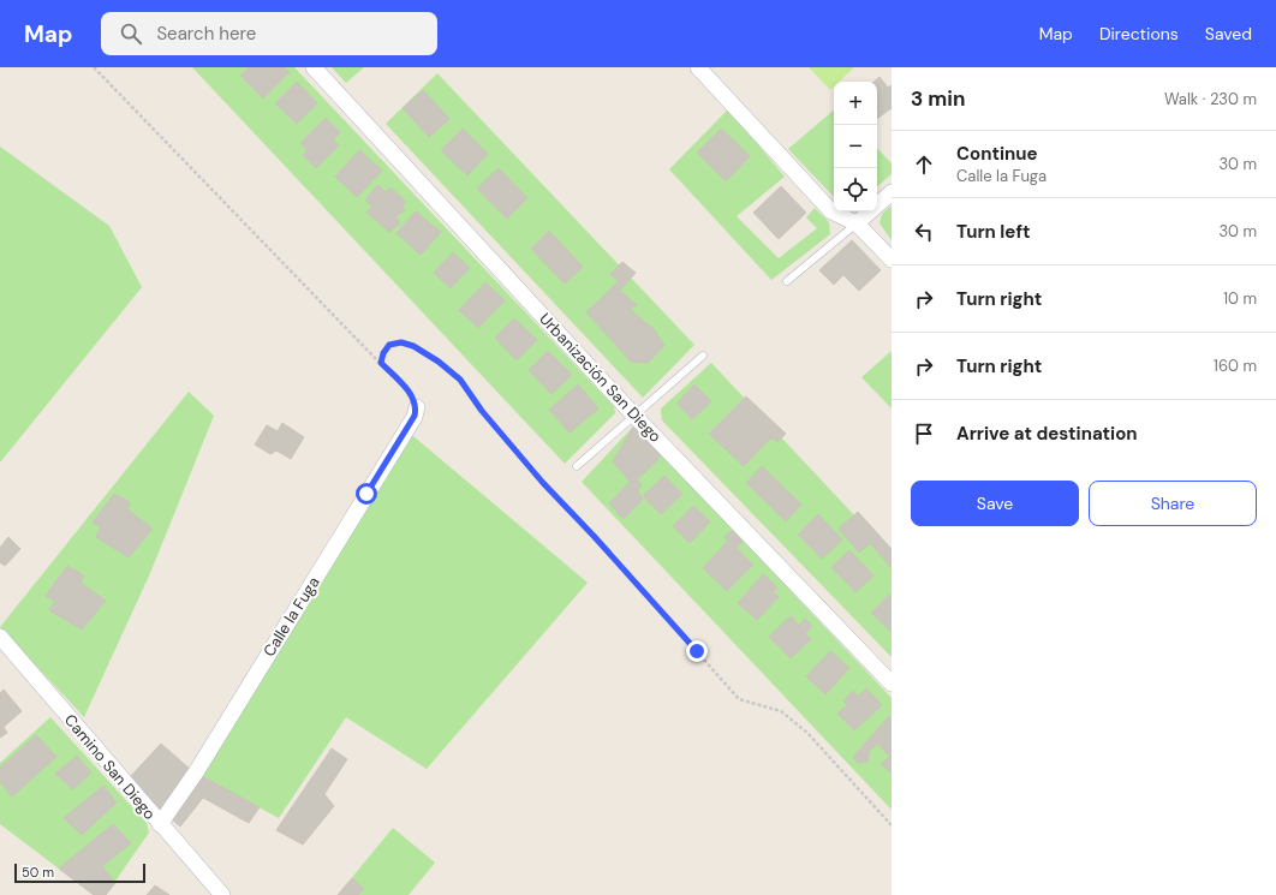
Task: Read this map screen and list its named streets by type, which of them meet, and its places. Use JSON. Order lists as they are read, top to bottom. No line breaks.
{"streets":{"street":["Urbanización San Diego","Calle la Fuga","Camino San Diego"]},"crossings":[["Calle la Fuga","Camino San Diego"]],"scale_bar":"50 m","page":{"header":"Map","search":"Search here","nav":["Map","Directions","Saved"],"heading":["3 min","Walk · 230 m"],"map_buttons":["+","−"],"list":[["Continue","Calle la Fuga","30 m"],["Turn left","30 m"],["Turn right","10 m"],["Turn right","160 m"],"Arrive at destination"],"buttons":["Save","Share"],"scale":"50 m"}}
